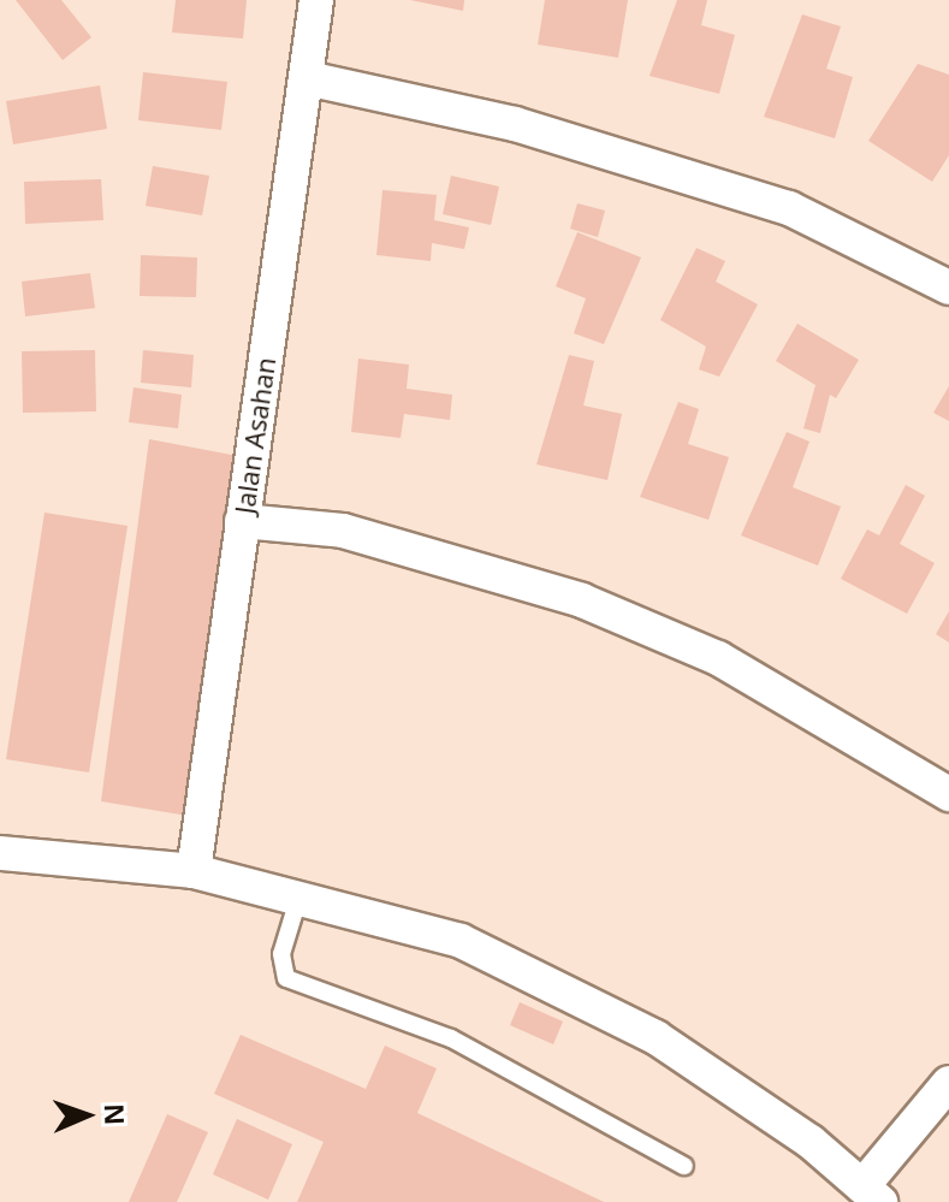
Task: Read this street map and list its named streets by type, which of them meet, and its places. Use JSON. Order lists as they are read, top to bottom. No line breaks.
{"streets":{"street":["Jalan Asahan"]},"north":"right"}
